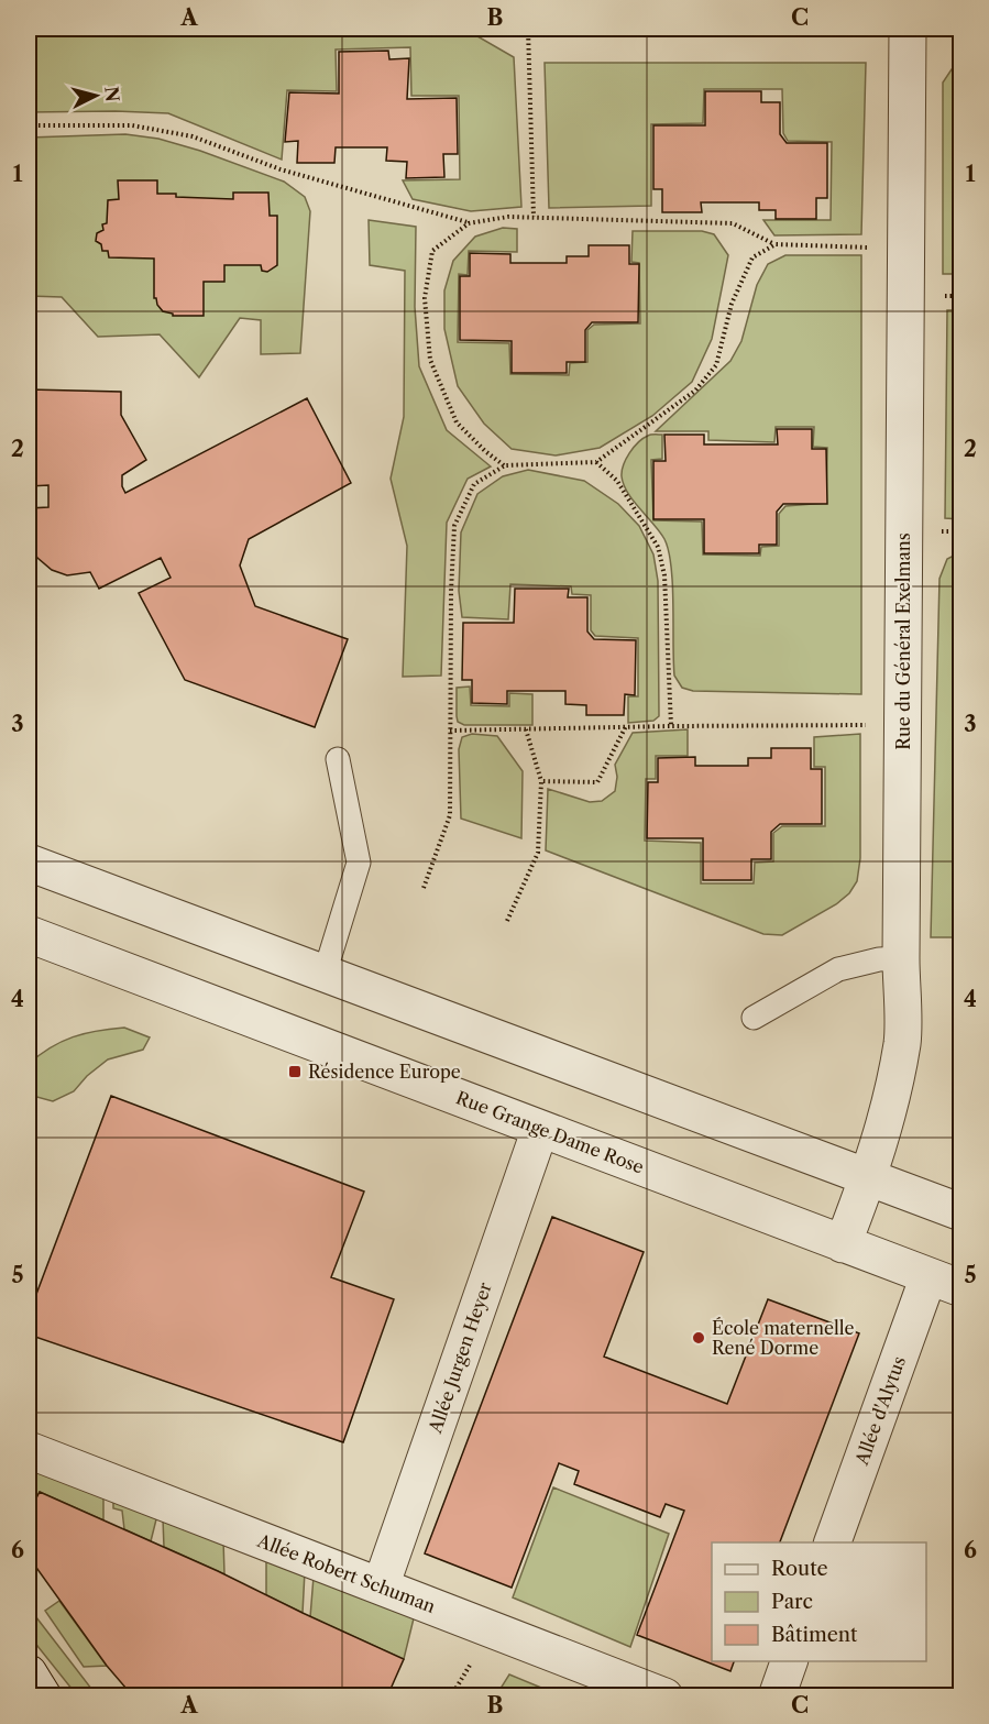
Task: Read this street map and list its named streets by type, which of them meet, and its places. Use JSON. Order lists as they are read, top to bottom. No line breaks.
{"streets":{"street":["Rue du Général Exelmans","Rue Grange Dame Rose","Allée Jurgen Heyer","Allée d'Alytus","Allée Robert Schuman"]},"crossings":[["Rue du Général Exelmans","Rue Grange Dame Rose"],["Rue Grange Dame Rose","Allée Jurgen Heyer"],["Rue Grange Dame Rose","Allée d'Alytus"],["Allée Jurgen Heyer","Allée Robert Schuman"]],"places":{"transit":["Résidence Europe"],"other":["École maternelle René Dorme"]},"legend":["Route","Parc","Bâtiment"],"north":"right","grid":{"columns":["A","B","C"],"rows":["1","2","3","4","5","6"]}}
